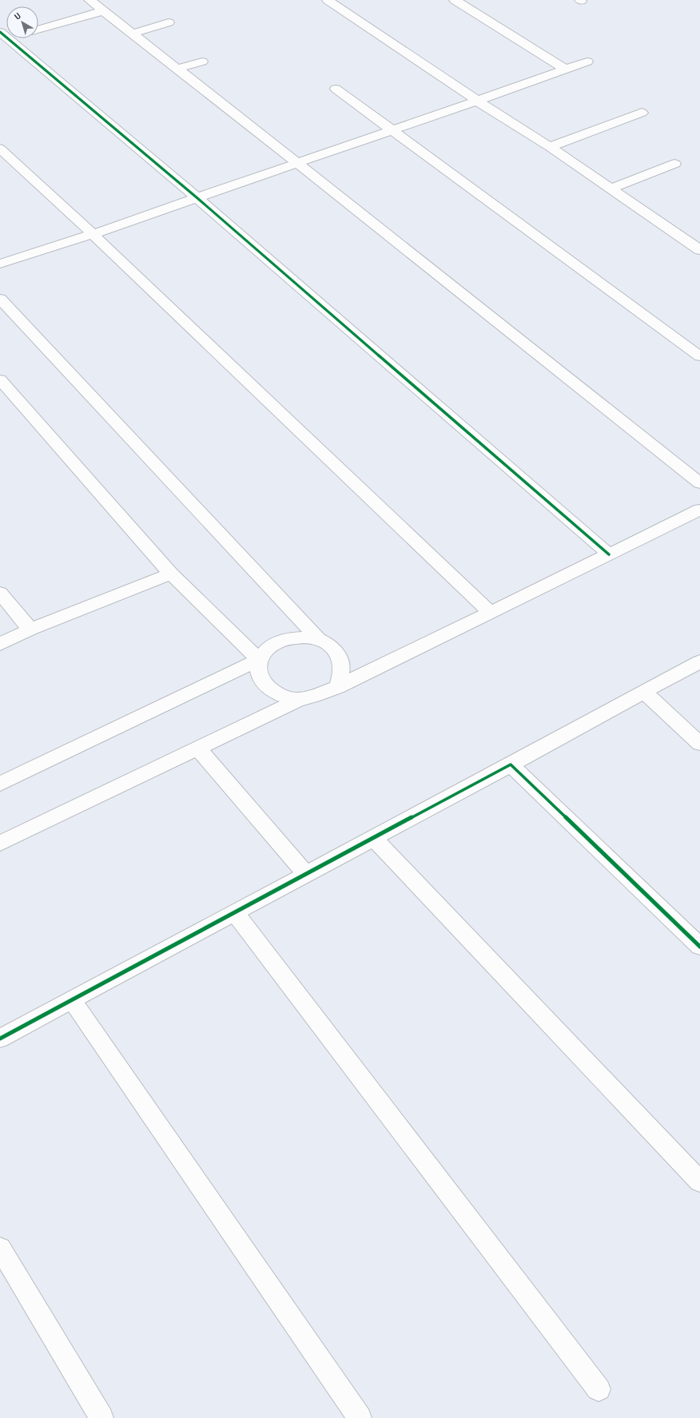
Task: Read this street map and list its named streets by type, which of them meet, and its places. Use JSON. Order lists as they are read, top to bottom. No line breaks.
{"north":"top left"}
